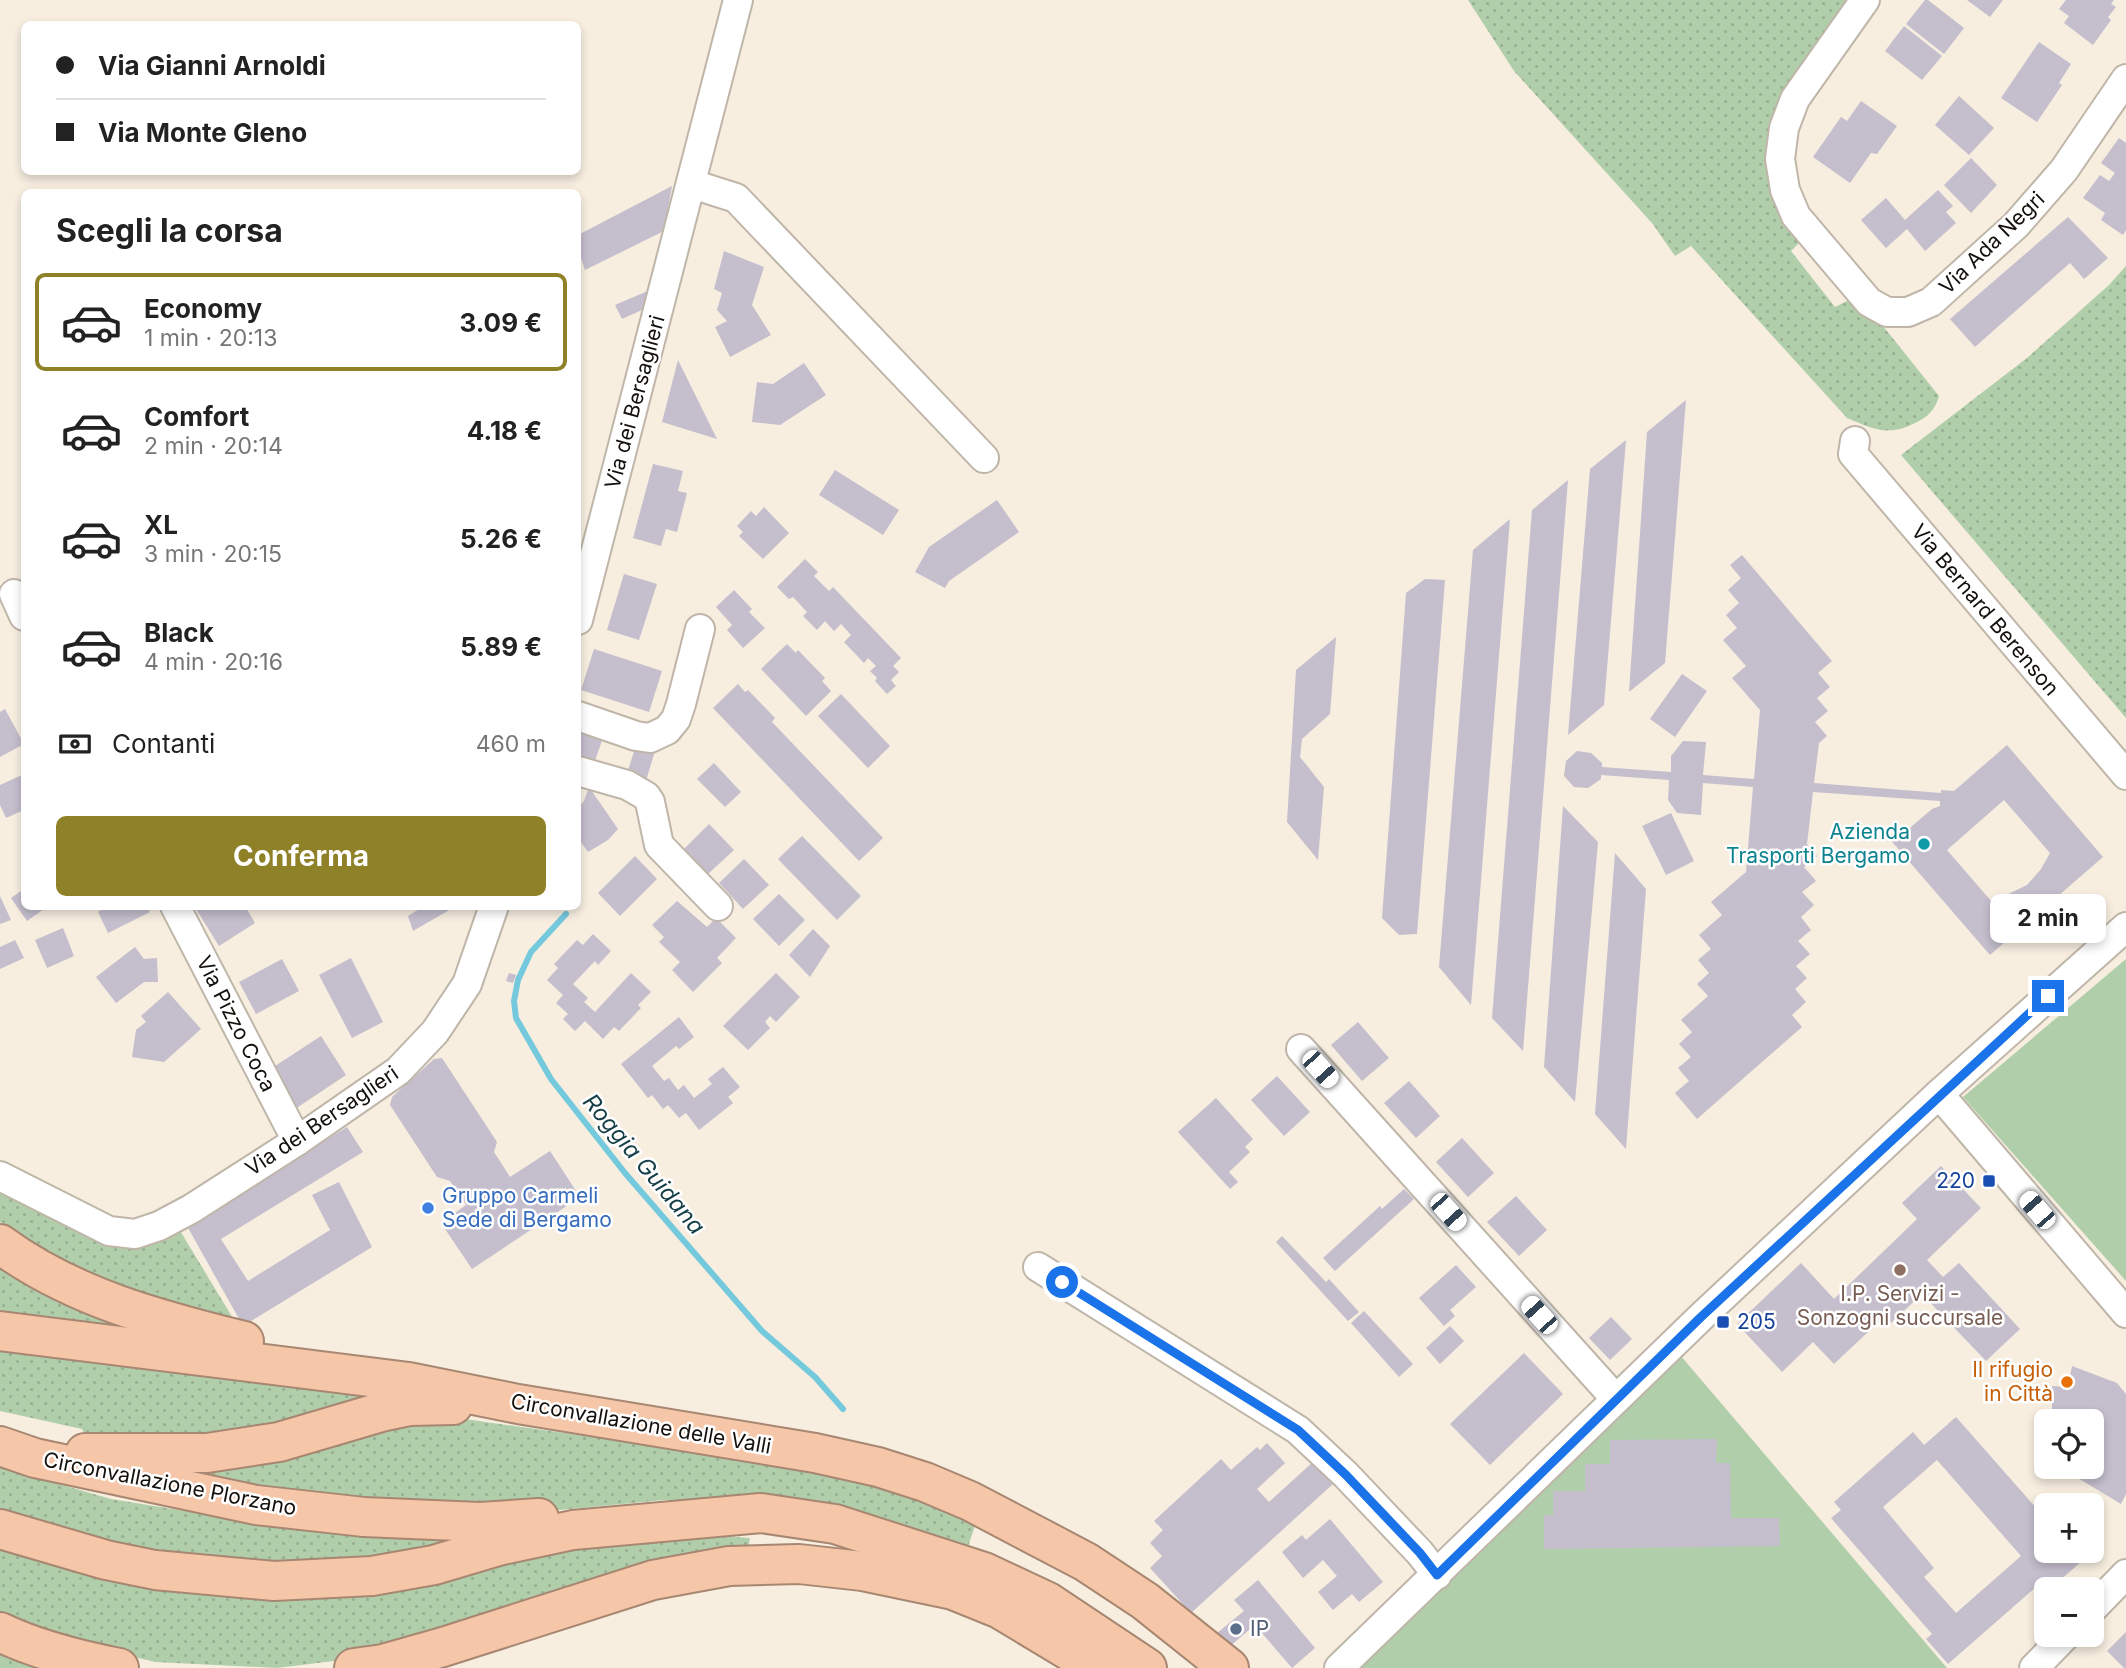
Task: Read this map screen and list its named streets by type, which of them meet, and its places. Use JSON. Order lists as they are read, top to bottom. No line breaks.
{"streets":{"highway":["Circonvallazione delle Valli","Circonvallazione Plorzano"],"street":["Via Ada Negri","Via dei Bersaglieri","Via Bernard Berenson","Via Pizzo Coca"]},"crossings":[["Via dei Bersaglieri","Via Pizzo Coca"],["Circonvallazione delle Valli","Circonvallazione Plorzano"]],"water":["Roggia Guidana"],"places":{"other":["Azienda Trasporti Bergamo","Gruppo Carmeli Sede di Bergamo","I.P. Servizi - Sonzogni succursale","Il rifugio in Città","IP"],"transit":["220","205"]},"page":{"banner":["Via Gianni Arnoldi","Via Monte Gleno"],"heading":"Scegli la corsa","list":[{"name":"Economy","note":"1 min · 20:13","value":"3.09 €"},{"name":"Comfort","note":"2 min · 20:14","value":"4.18 €"},{"name":"XL","note":"3 min · 20:15","value":"5.26 €"},{"name":"Black","note":"4 min · 20:16","value":"5.89 €"}],"pay":["Contanti","460 m"],"buttons":"Conferma","bubble":"2 min","map_buttons":["+","−"]}}
